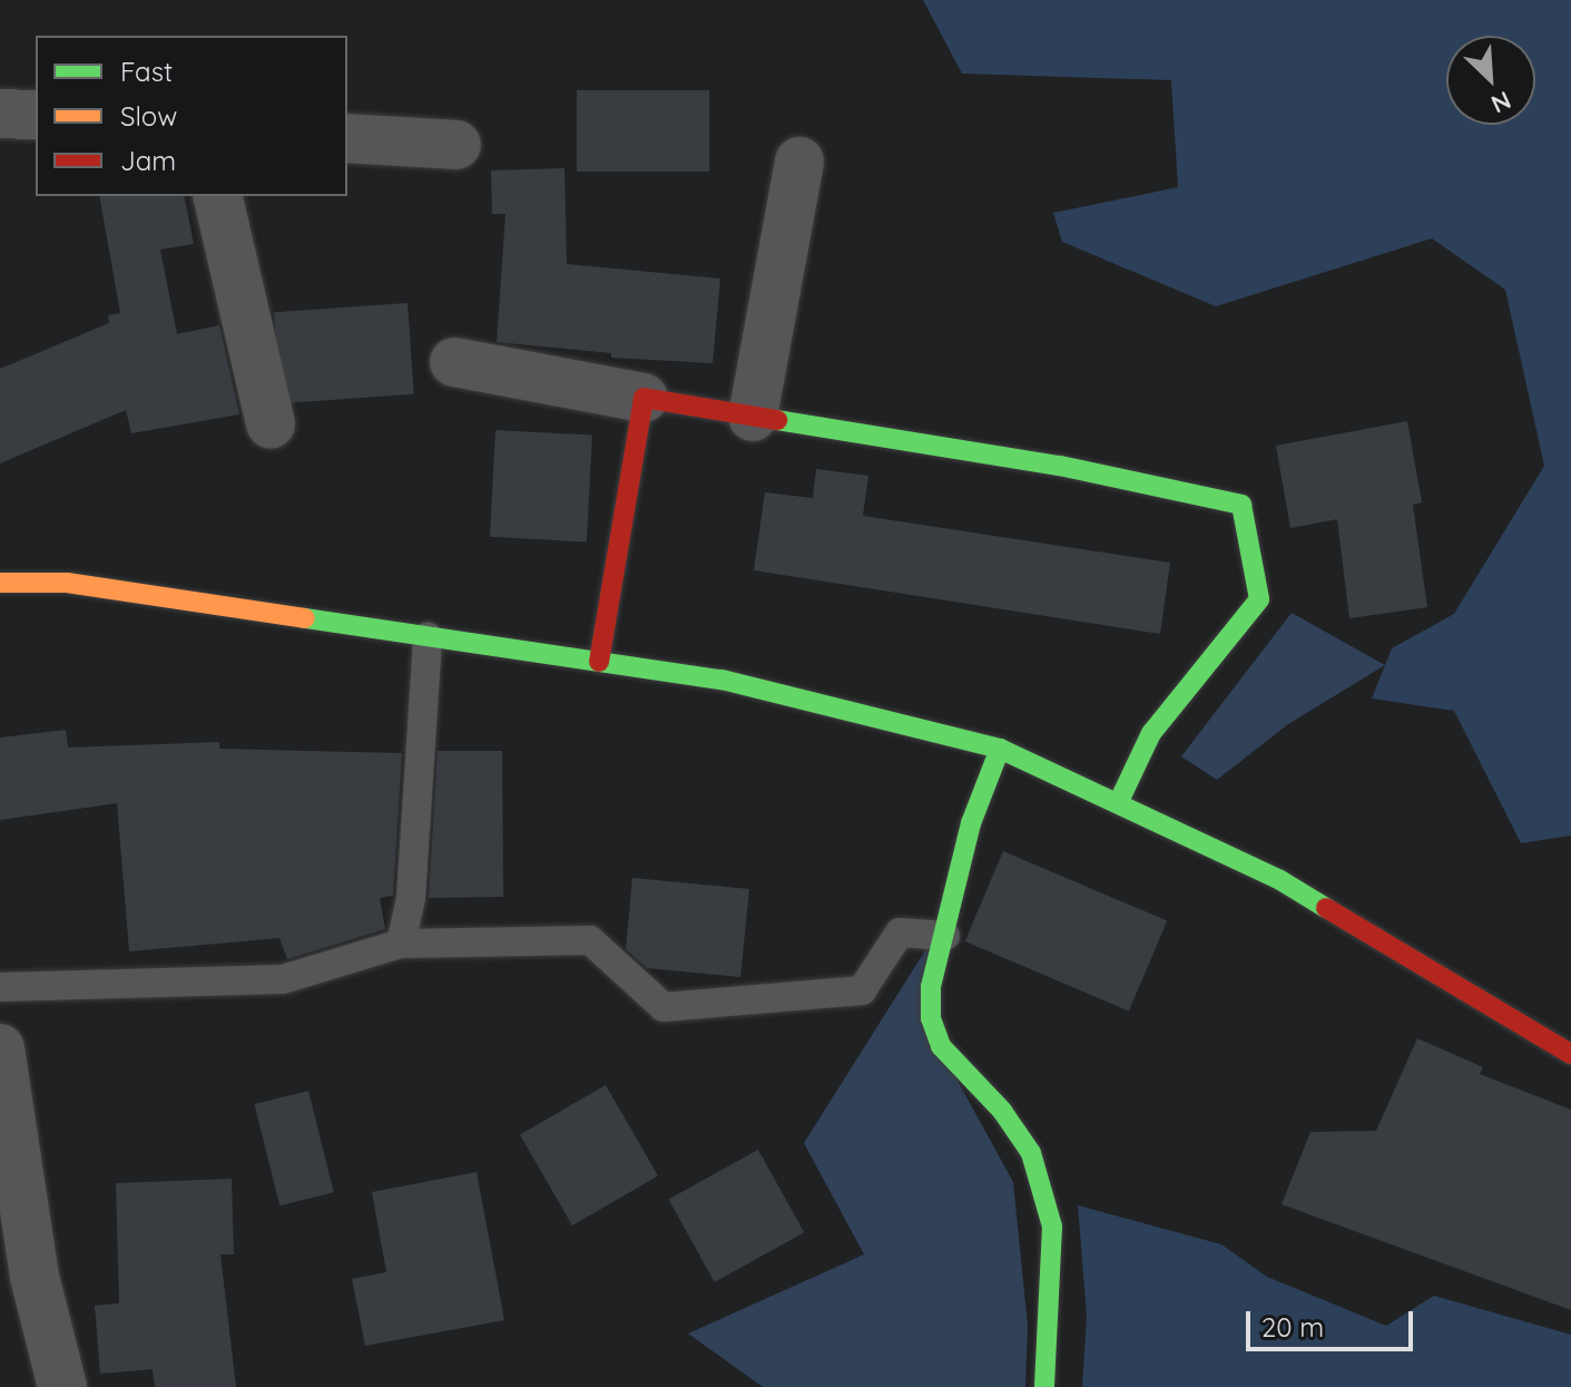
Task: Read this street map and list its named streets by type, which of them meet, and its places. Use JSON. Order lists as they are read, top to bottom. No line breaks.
{"legend":["Fast","Slow","Jam"],"scale_bar":"20 m","north":"bottom right"}
